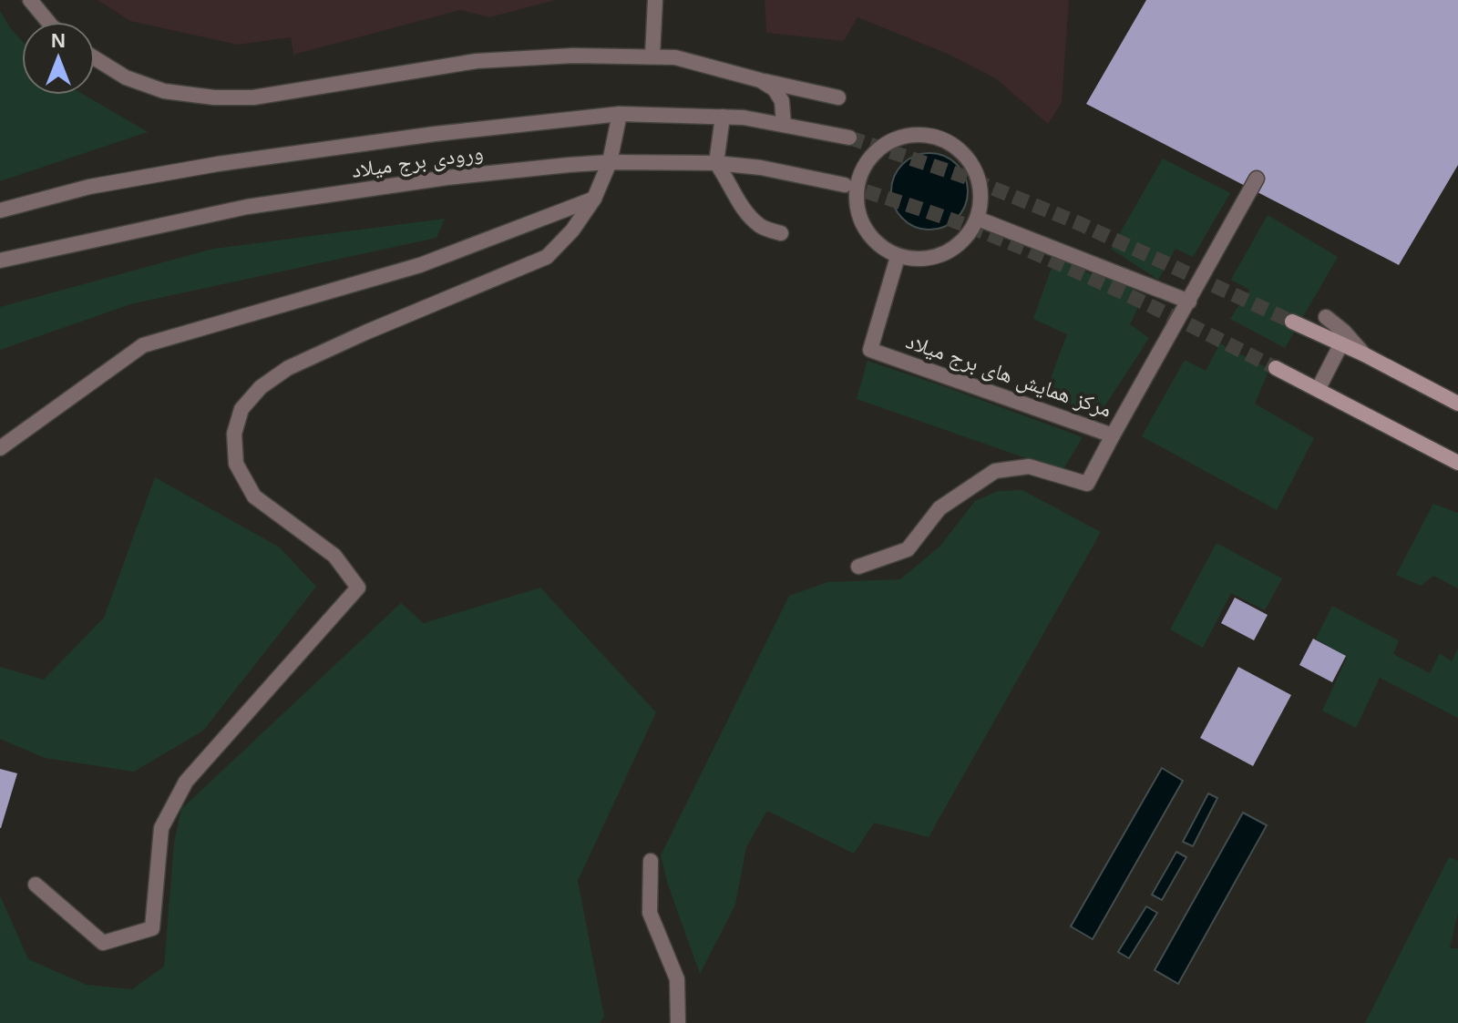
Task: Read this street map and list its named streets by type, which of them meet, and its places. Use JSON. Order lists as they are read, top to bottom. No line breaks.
{"streets":{"street":["ورودی برج میلاد","مرکز همایش های برج میلاد"]},"north":"top"}
